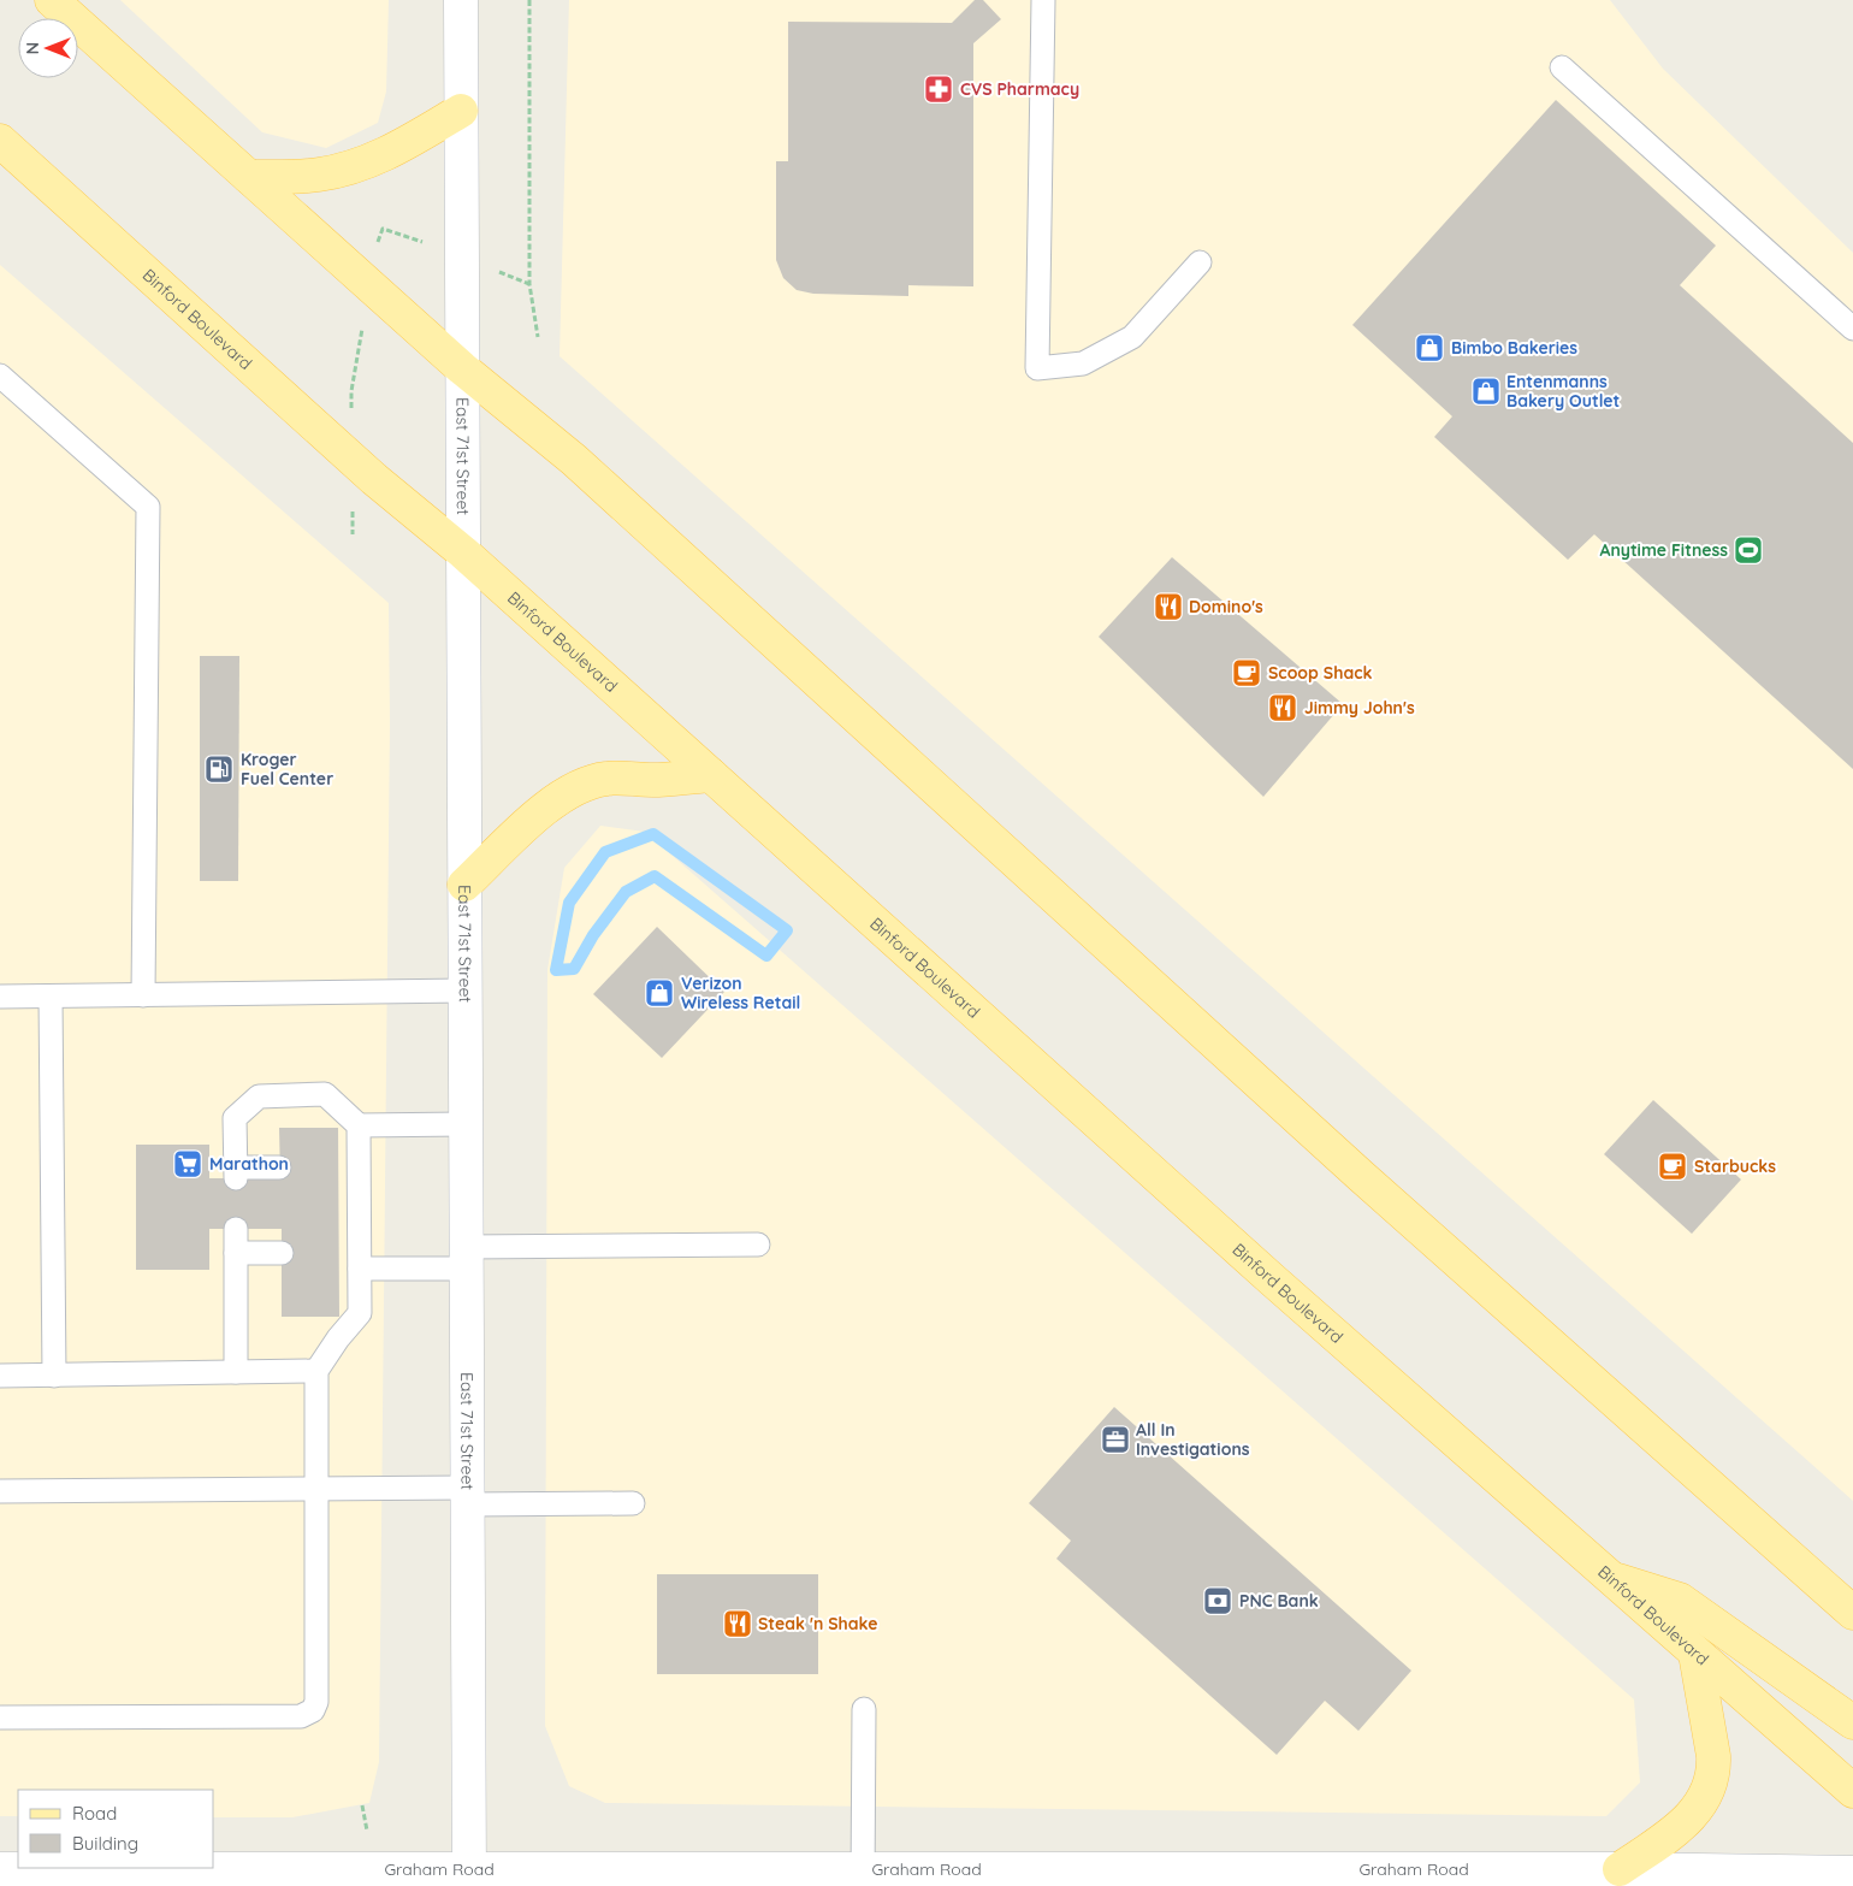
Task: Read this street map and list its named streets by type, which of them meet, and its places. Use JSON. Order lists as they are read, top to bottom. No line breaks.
{"streets":{"main road":["Binford Boulevard"],"street":["East 71st Street","Graham Road"]},"crossings":[["Binford Boulevard","East 71st Street"],["East 71st Street","Graham Road"]],"places":{"pharmacy":["CVS Pharmacy"],"shop":["Bimbo Bakeries","Entenmanns Bakery Outlet","Verizon Wireless Retail"],"sports":["Anytime Fitness"],"restaurant":["Domino's","Jimmy John's","Steak 'n Shake"],"cafe":["Scoop Shack","Starbucks"],"fuel station":["Kroger Fuel Center"],"supermarket":["Marathon"],"office":["All In Investigations"],"bank":["PNC Bank"]},"legend":["Road","Building"],"north":"left"}
